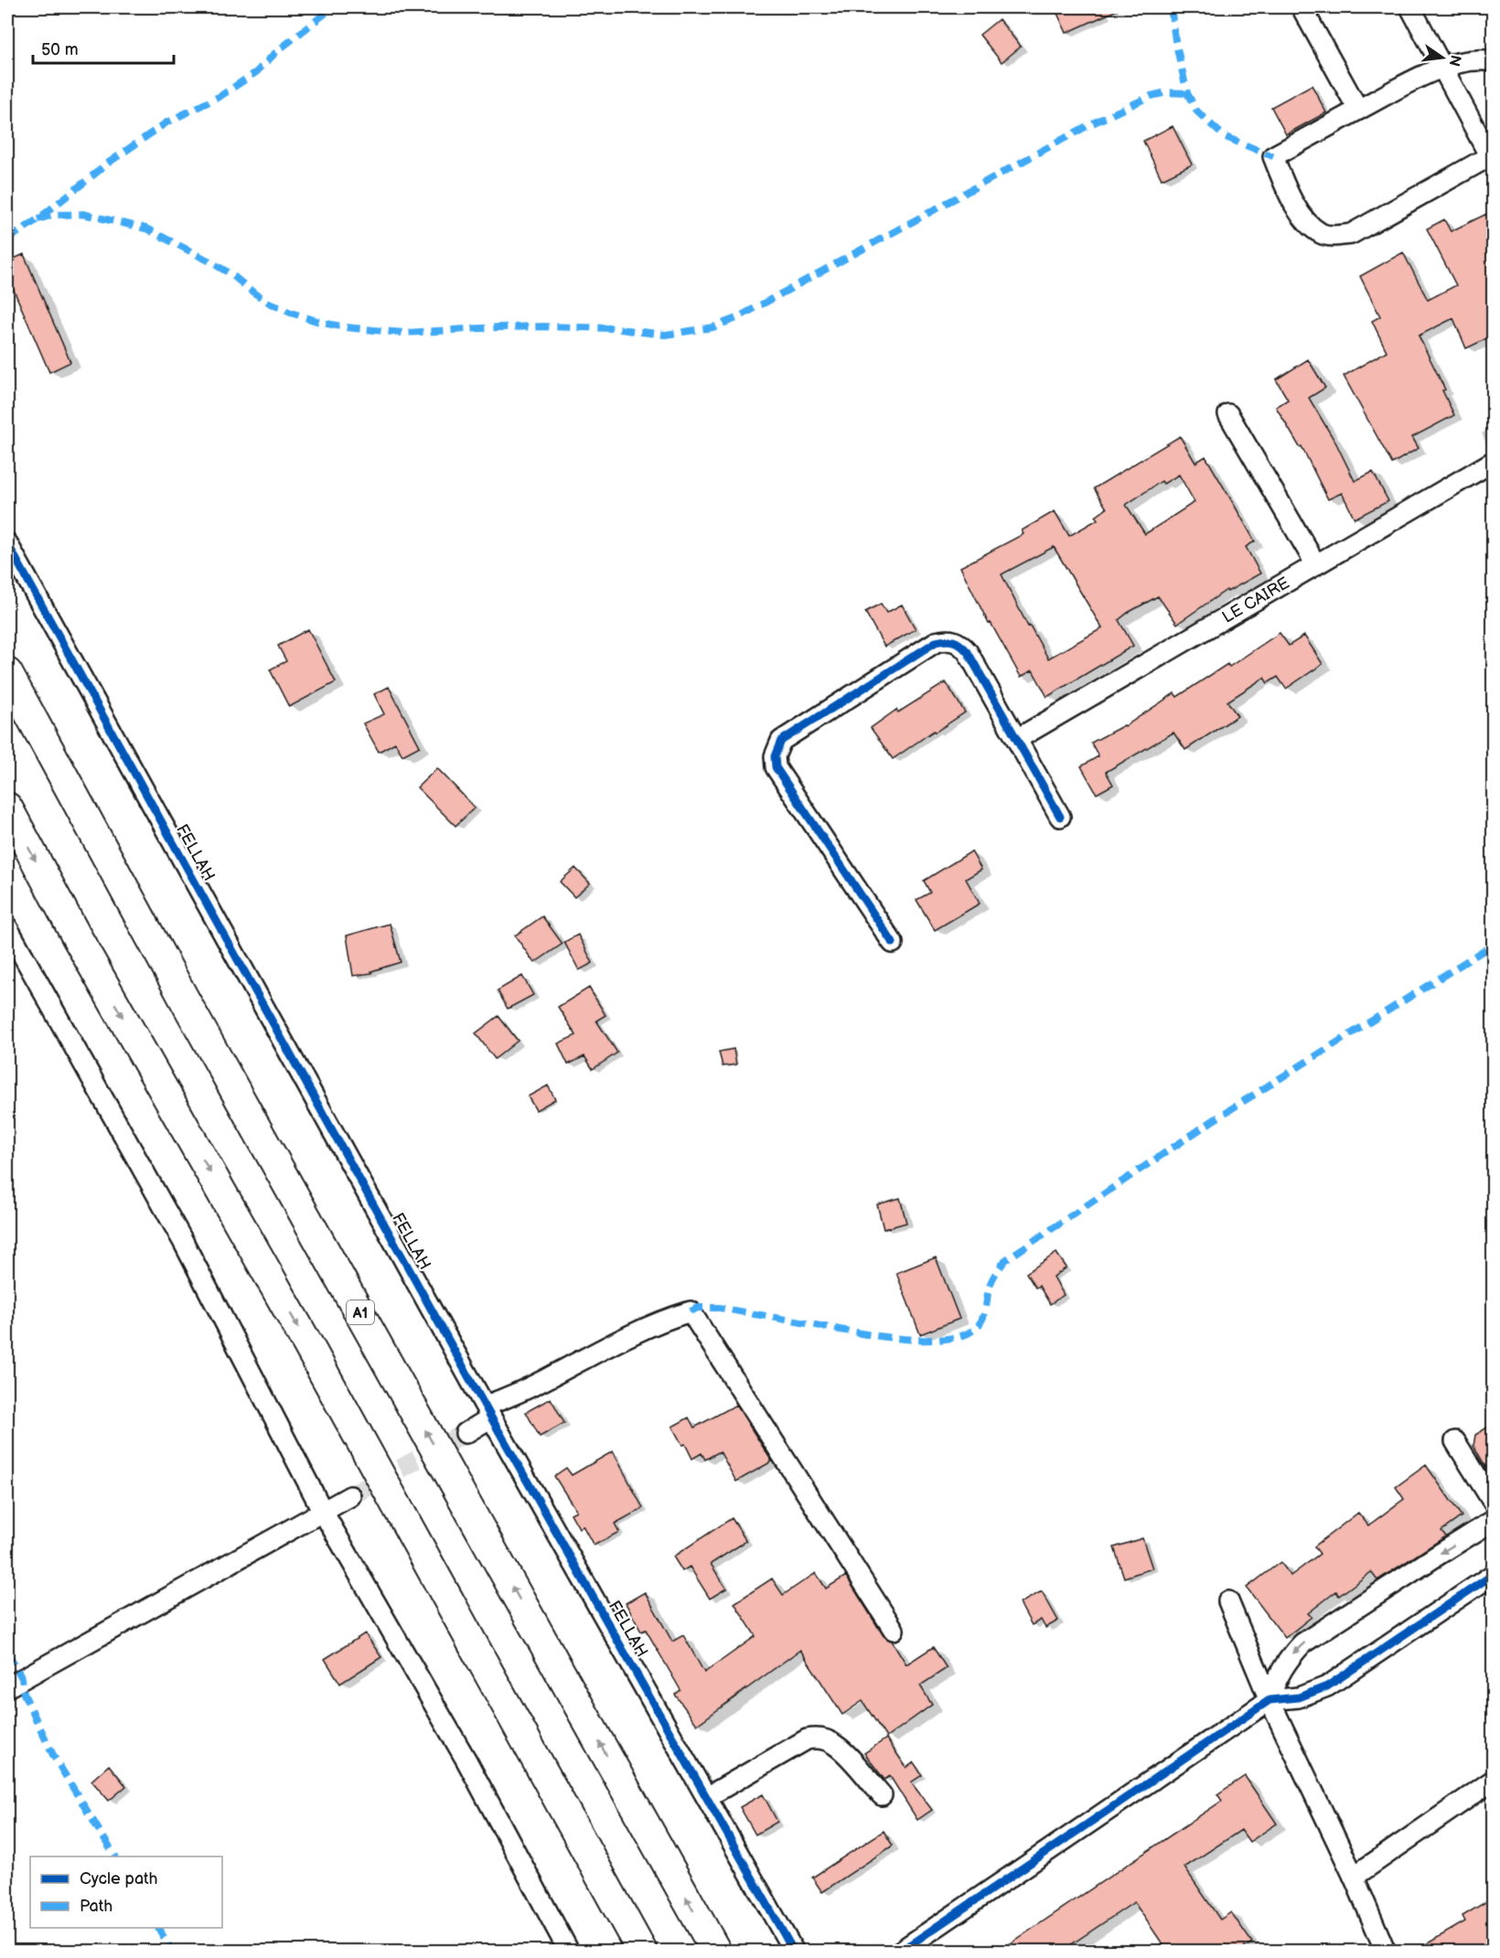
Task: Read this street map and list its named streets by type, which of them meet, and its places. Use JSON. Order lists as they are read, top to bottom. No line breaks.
{"streets":{"highway":["A1"],"street":["LE CAIRE","FELLAH"]},"legend":["Cycle path","Path"],"scale_bar":"50 m","north":"right"}
